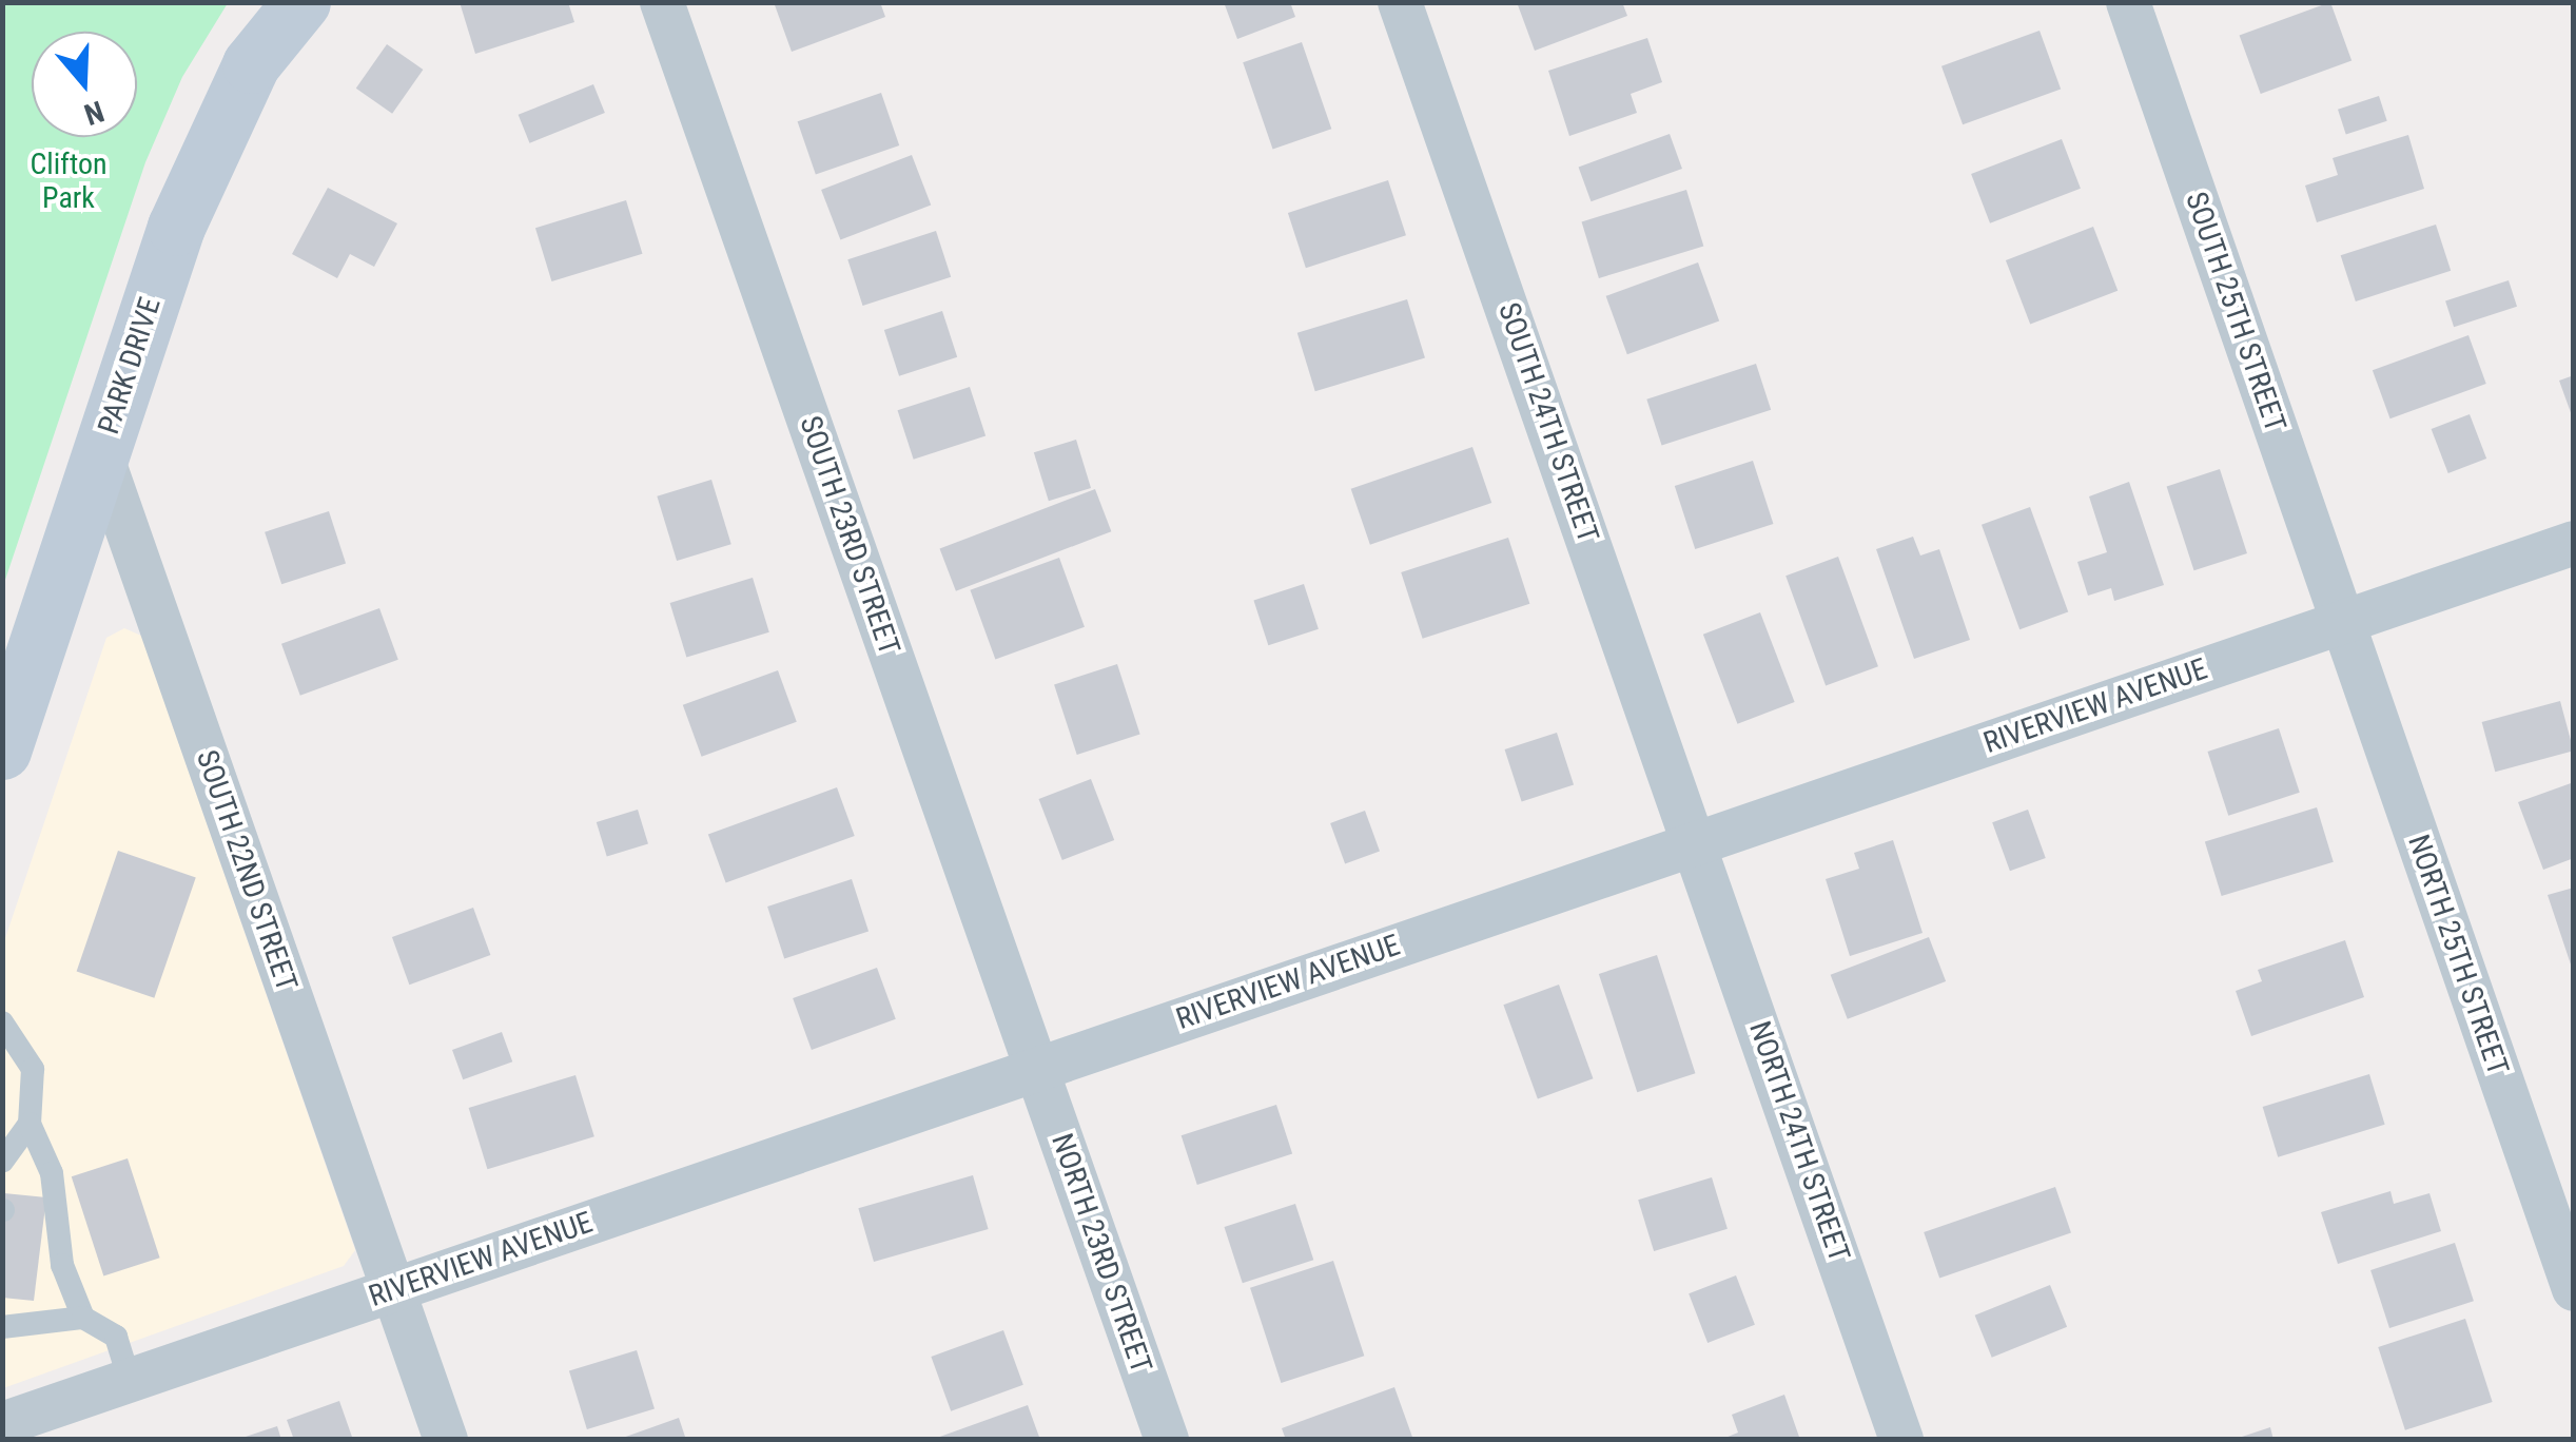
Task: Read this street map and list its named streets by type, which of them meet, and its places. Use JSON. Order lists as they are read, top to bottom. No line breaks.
{"streets":{"main road":["PARK DRIVE"],"street":["SOUTH 25TH STREET","SOUTH 24TH STREET","SOUTH 23RD STREET","RIVERVIEW AVENUE","SOUTH 22ND STREET","NORTH 25TH STREET","NORTH 24TH STREET","NORTH 23RD STREET"]},"crossings":[["SOUTH 25TH STREET","RIVERVIEW AVENUE"],["SOUTH 25TH STREET","NORTH 25TH STREET"],["PARK DRIVE","SOUTH 22ND STREET"],["SOUTH 24TH STREET","RIVERVIEW AVENUE"],["SOUTH 24TH STREET","NORTH 24TH STREET"],["SOUTH 23RD STREET","RIVERVIEW AVENUE"],["SOUTH 23RD STREET","NORTH 23RD STREET"],["RIVERVIEW AVENUE","SOUTH 22ND STREET"],["RIVERVIEW AVENUE","NORTH 25TH STREET"],["RIVERVIEW AVENUE","NORTH 24TH STREET"],["RIVERVIEW AVENUE","NORTH 23RD STREET"]],"parks":["Clifton Park"],"north":"bottom"}
